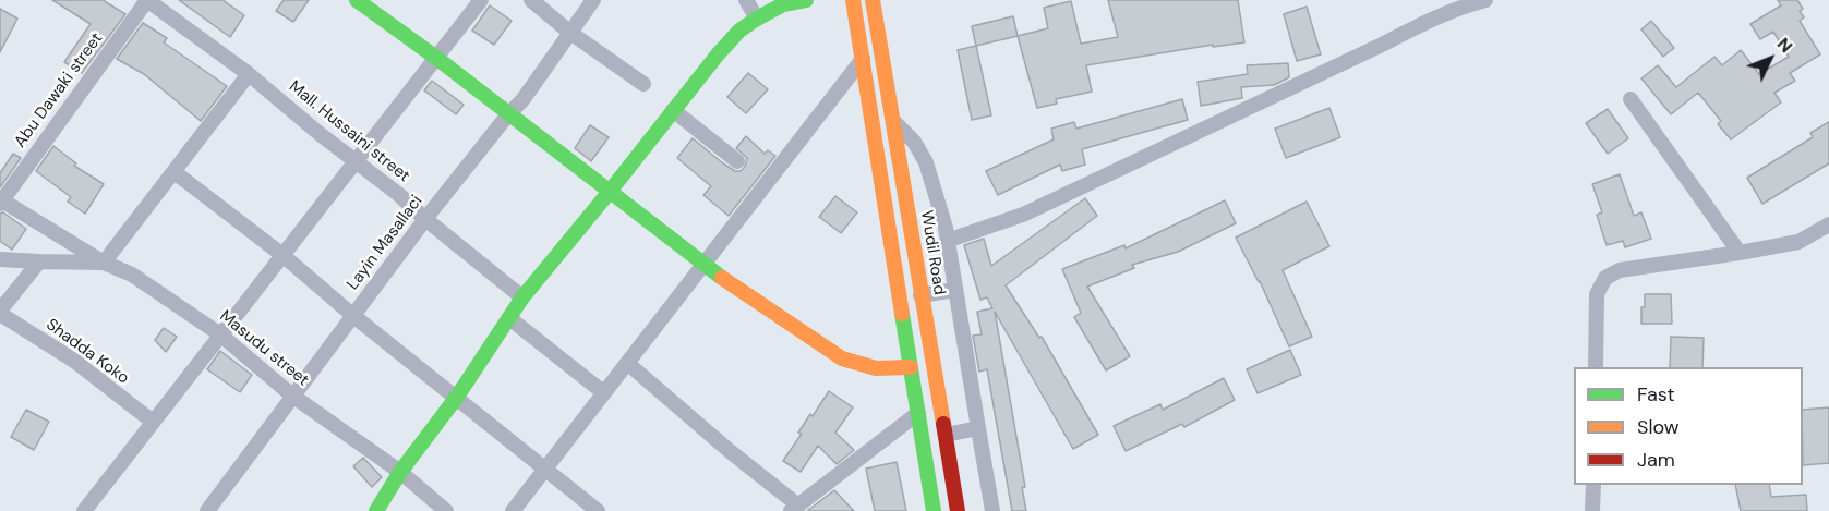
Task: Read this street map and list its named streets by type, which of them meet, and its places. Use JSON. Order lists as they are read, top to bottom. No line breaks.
{"streets":{"street":["Abu Dawaki street","Mall. Hussaini street","Layin Masallaci","Wudil Road","Masudu street","Shadda Koko"]},"crossings":[["Abu Dawaki street","Mall. Hussaini street"],["Mall. Hussaini street","Layin Masallaci"],["Layin Masallaci","Masudu street"]],"legend":["Fast","Slow","Jam"],"north":"top right"}
